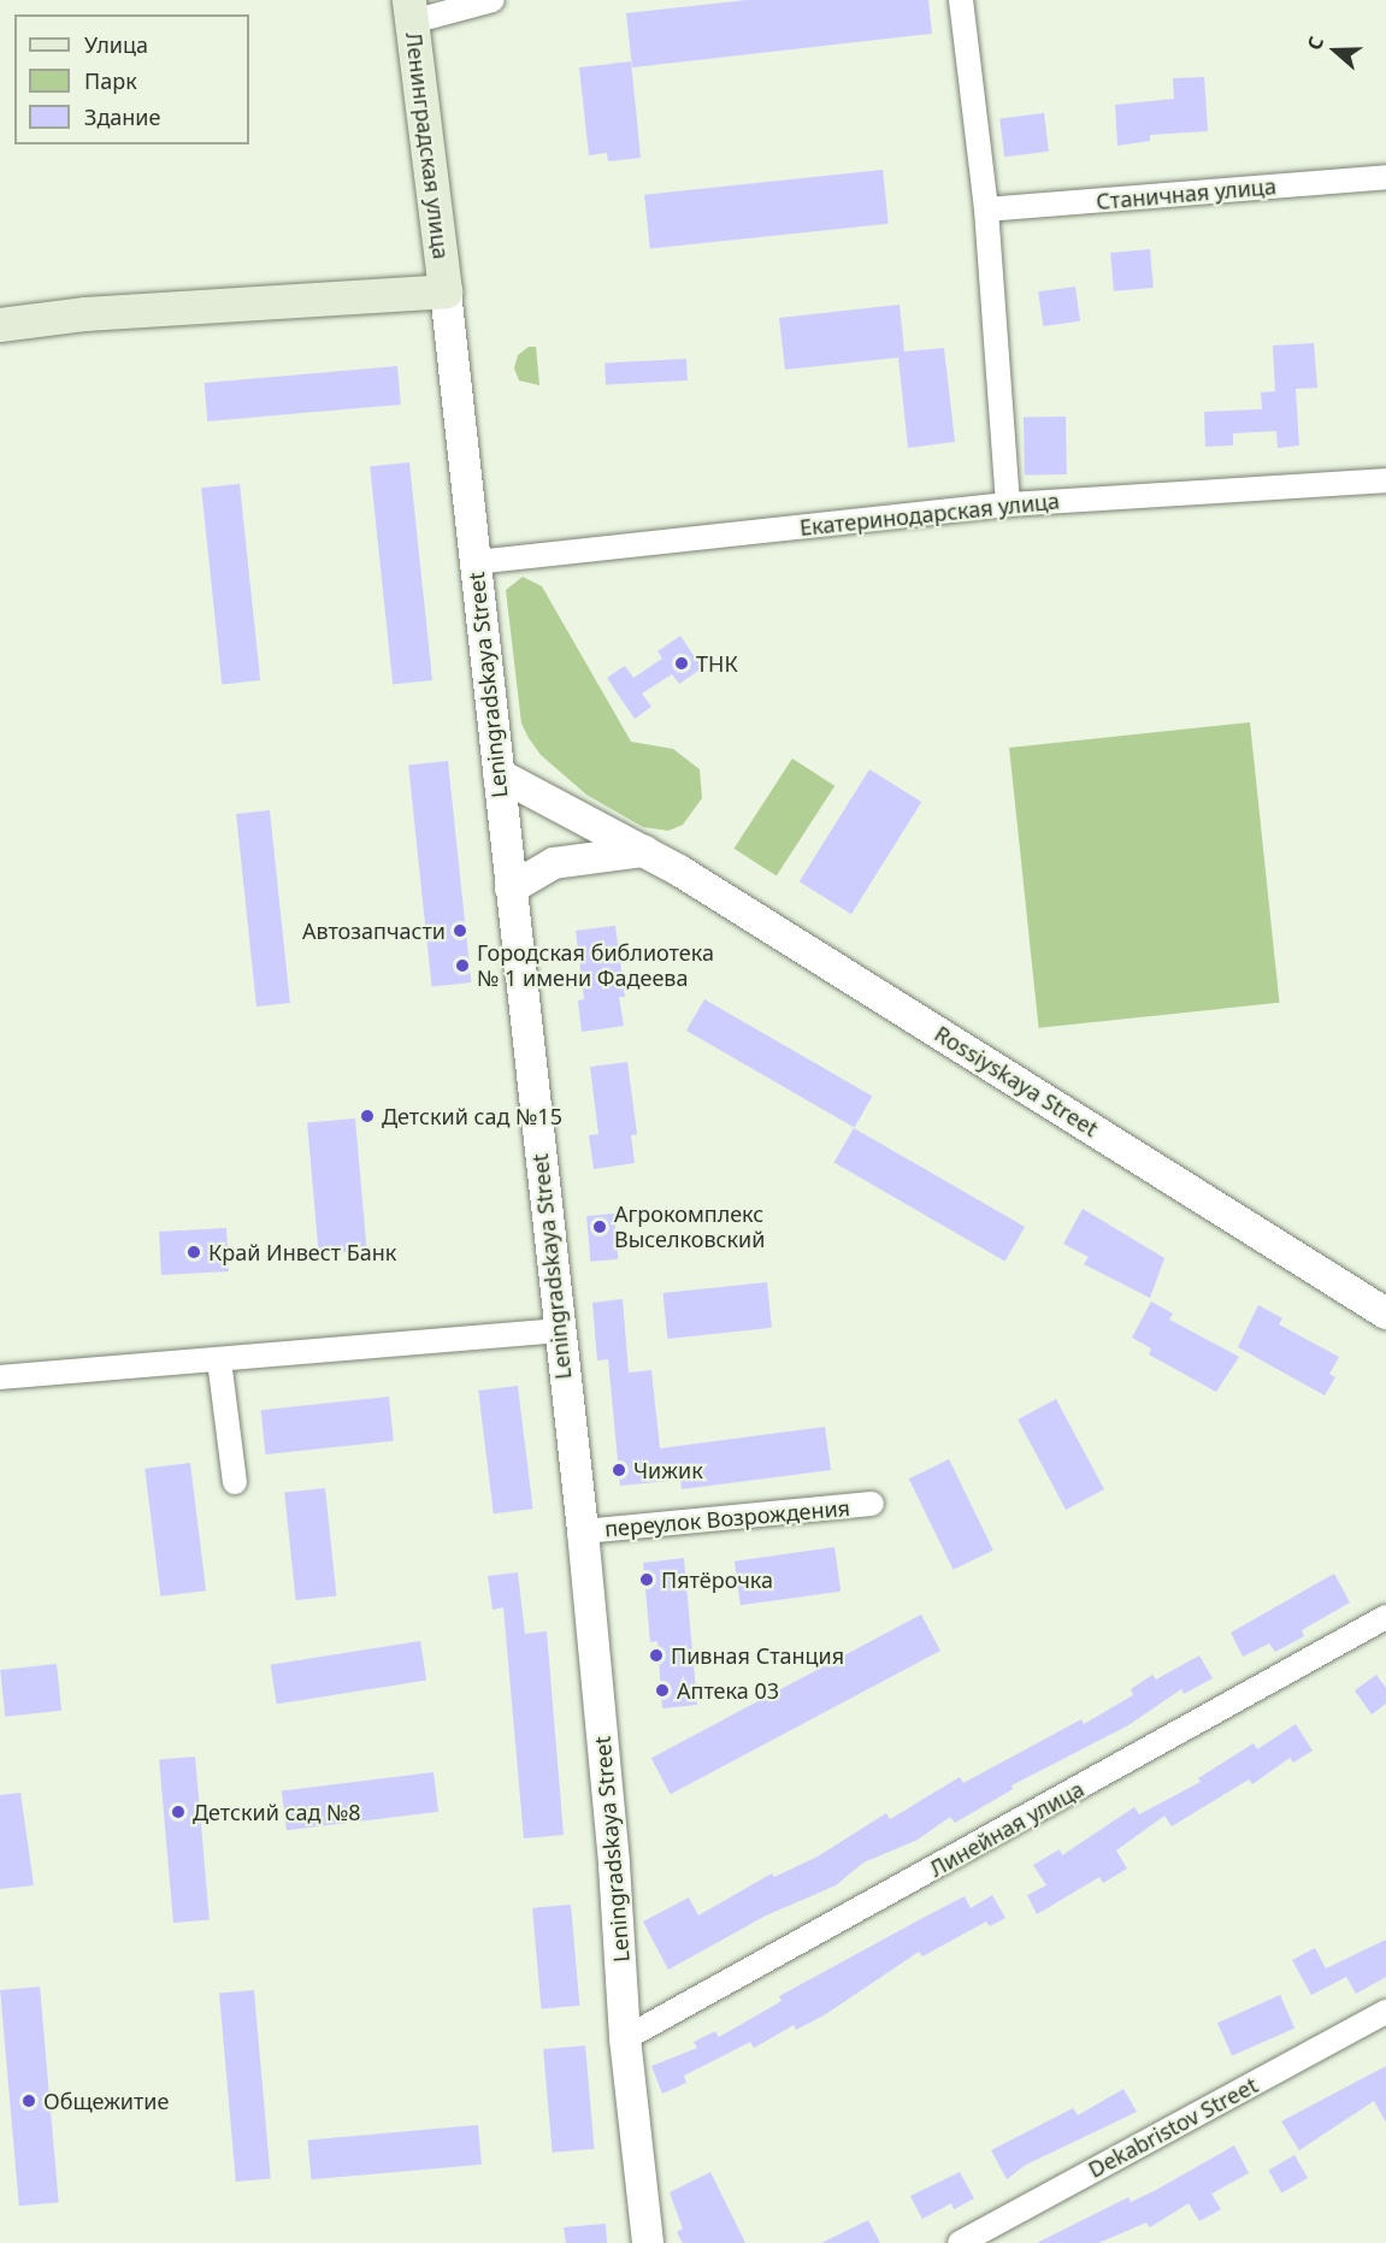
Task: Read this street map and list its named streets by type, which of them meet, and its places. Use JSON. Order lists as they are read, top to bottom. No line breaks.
{"streets":{"main road":["Ленинградская улица"],"street":["Станичная улица","Екатеринодарская улица","Leningradskaya Street","Rossiyskaya Street","переулок Возрождения","Линейная улица","Dekabristov Street"]},"crossings":[["Ленинградская улица","Leningradskaya Street"],["Екатеринодарская улица","Leningradskaya Street"],["Leningradskaya Street","Rossiyskaya Street"],["Leningradskaya Street","переулок Возрождения"],["Leningradskaya Street","Линейная улица"]],"places":["ТНК","Автозапчасти","Городская библиотека № 1 имени Фадеева","Детский сад №15","Агрокомплекс Выселковский","Край Инвест Банк","Чижик","Пятёрочка","Пивная Станция","Аптека 03","Детский сад №8","Общежитие"],"legend":["Улица","Парк","Здание"],"north":"left"}
